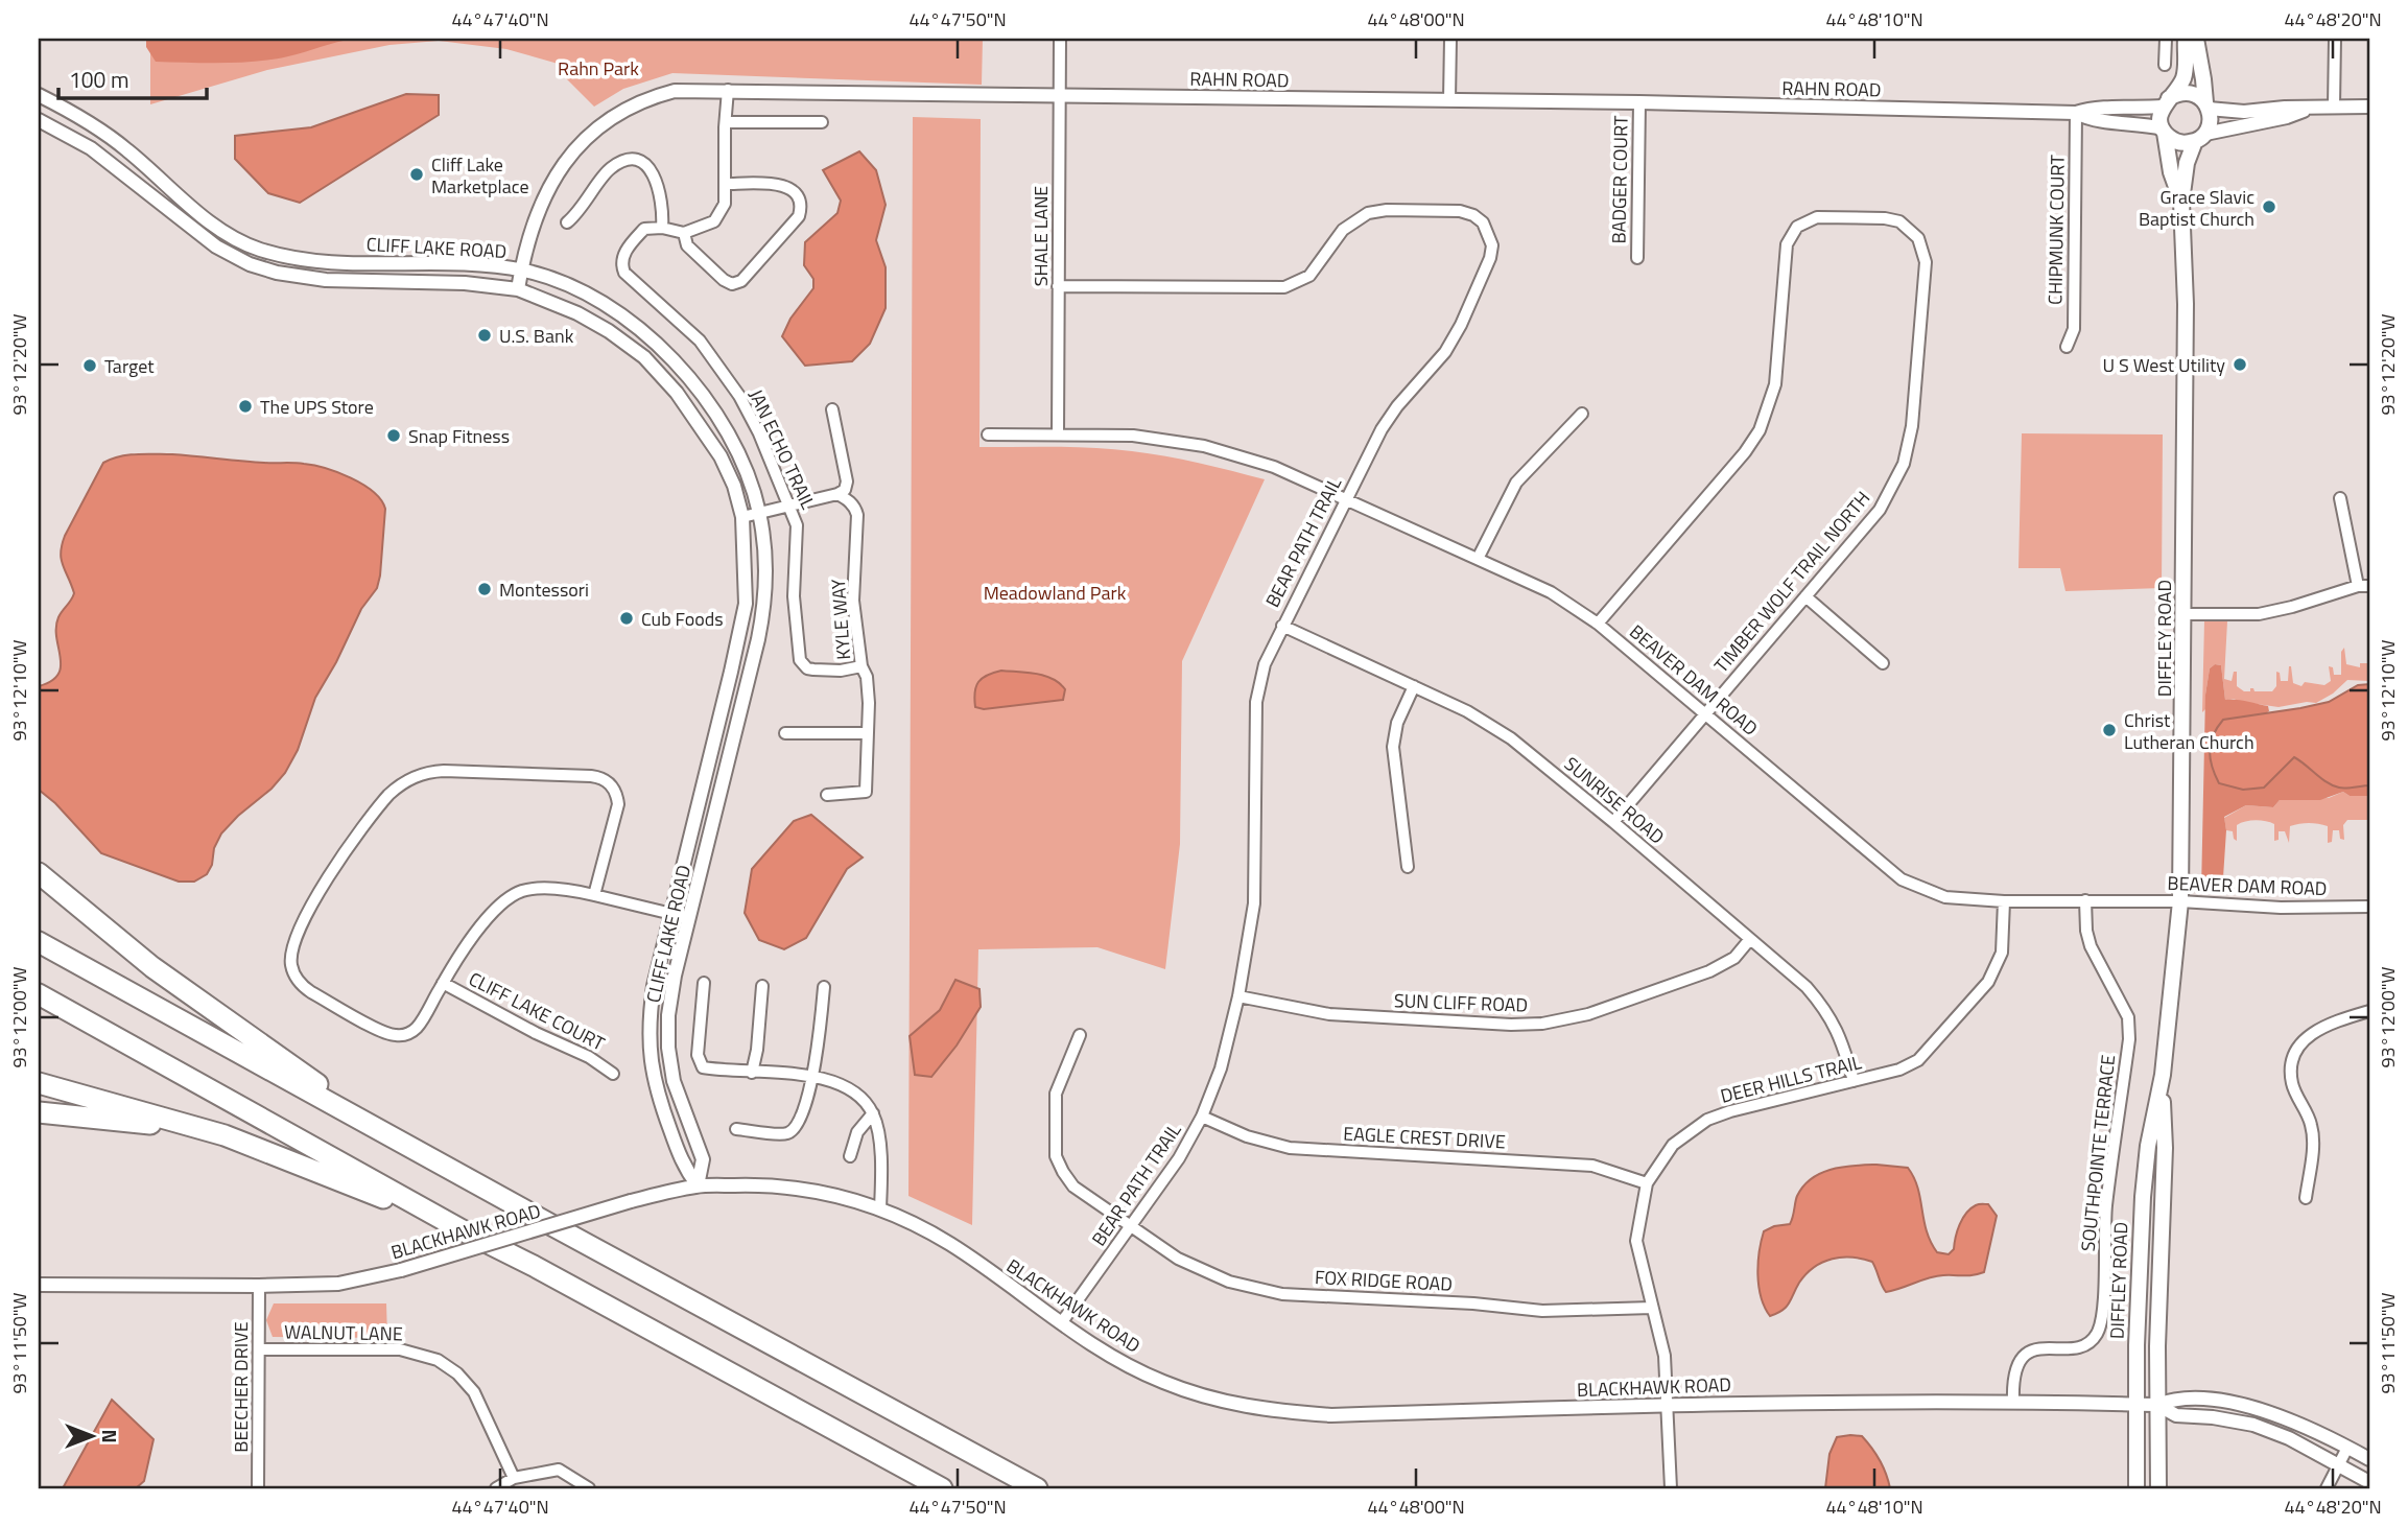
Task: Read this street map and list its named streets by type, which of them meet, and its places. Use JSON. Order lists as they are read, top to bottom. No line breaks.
{"streets":{"main road":["DIFFLEY ROAD"],"street":["RAHN ROAD","BADGER COURT","CHIPMUNK COURT","SHALE LANE","CLIFF LAKE ROAD","JAN ECHO TRAIL","BEAR PATH TRAIL","TIMBER WOLF TRAIL NORTH","KYLE WAY","BEAVER DAM ROAD","SUNRISE ROAD","SUN CLIFF ROAD","CLIFF LAKE COURT","DEER HILLS TRAIL","EAGLE CREST DRIVE","SOUTHPOINTE TERRACE","BLACKHAWK ROAD","FOX RIDGE ROAD","WALNUT LANE","BEECHER DRIVE"]},"crossings":[["RAHN ROAD","BADGER COURT"],["RAHN ROAD","CHIPMUNK COURT"],["RAHN ROAD","SHALE LANE"],["RAHN ROAD","CLIFF LAKE ROAD"],["RAHN ROAD","DIFFLEY ROAD"],["SHALE LANE","BEAR PATH TRAIL"],["SHALE LANE","BEAVER DAM ROAD"],["CLIFF LAKE ROAD","BLACKHAWK ROAD"],["JAN ECHO TRAIL","KYLE WAY"],["BEAR PATH TRAIL","BEAVER DAM ROAD"],["BEAR PATH TRAIL","SUNRISE ROAD"],["BEAR PATH TRAIL","SUN CLIFF ROAD"],["BEAR PATH TRAIL","EAGLE CREST DRIVE"],["BEAR PATH TRAIL","BLACKHAWK ROAD"],["BEAR PATH TRAIL","FOX RIDGE ROAD"],["TIMBER WOLF TRAIL NORTH","BEAVER DAM ROAD"],["TIMBER WOLF TRAIL NORTH","SUNRISE ROAD"],["DIFFLEY ROAD","BEAVER DAM ROAD"],["DIFFLEY ROAD","BLACKHAWK ROAD"],["BEAVER DAM ROAD","DEER HILLS TRAIL"],["BEAVER DAM ROAD","SOUTHPOINTE TERRACE"],["SUNRISE ROAD","SUN CLIFF ROAD"],["SUNRISE ROAD","DEER HILLS TRAIL"],["DEER HILLS TRAIL","EAGLE CREST DRIVE"],["DEER HILLS TRAIL","BLACKHAWK ROAD"],["DEER HILLS TRAIL","FOX RIDGE ROAD"],["SOUTHPOINTE TERRACE","BLACKHAWK ROAD"],["BLACKHAWK ROAD","BEECHER DRIVE"],["WALNUT LANE","BEECHER DRIVE"]],"parks":["Rahn Park","Meadowland Park"],"places":["Cliff Lake Marketplace","Grace Slavic Baptist Church","U.S. Bank","U S West Utility","Target","The UPS Store","Snap Fitness","Montessori","Cub Foods","Christ Lutheran Church"],"scale_bar":"100 m","north":"right","coordinates":["44°47'40\"N","44°47'50\"N","44°48'00\"N","44°48'10\"N","44°48'20\"N","93°12'20\"W","93°12'10\"W","93°12'00\"W","93°11'50\"W"]}
